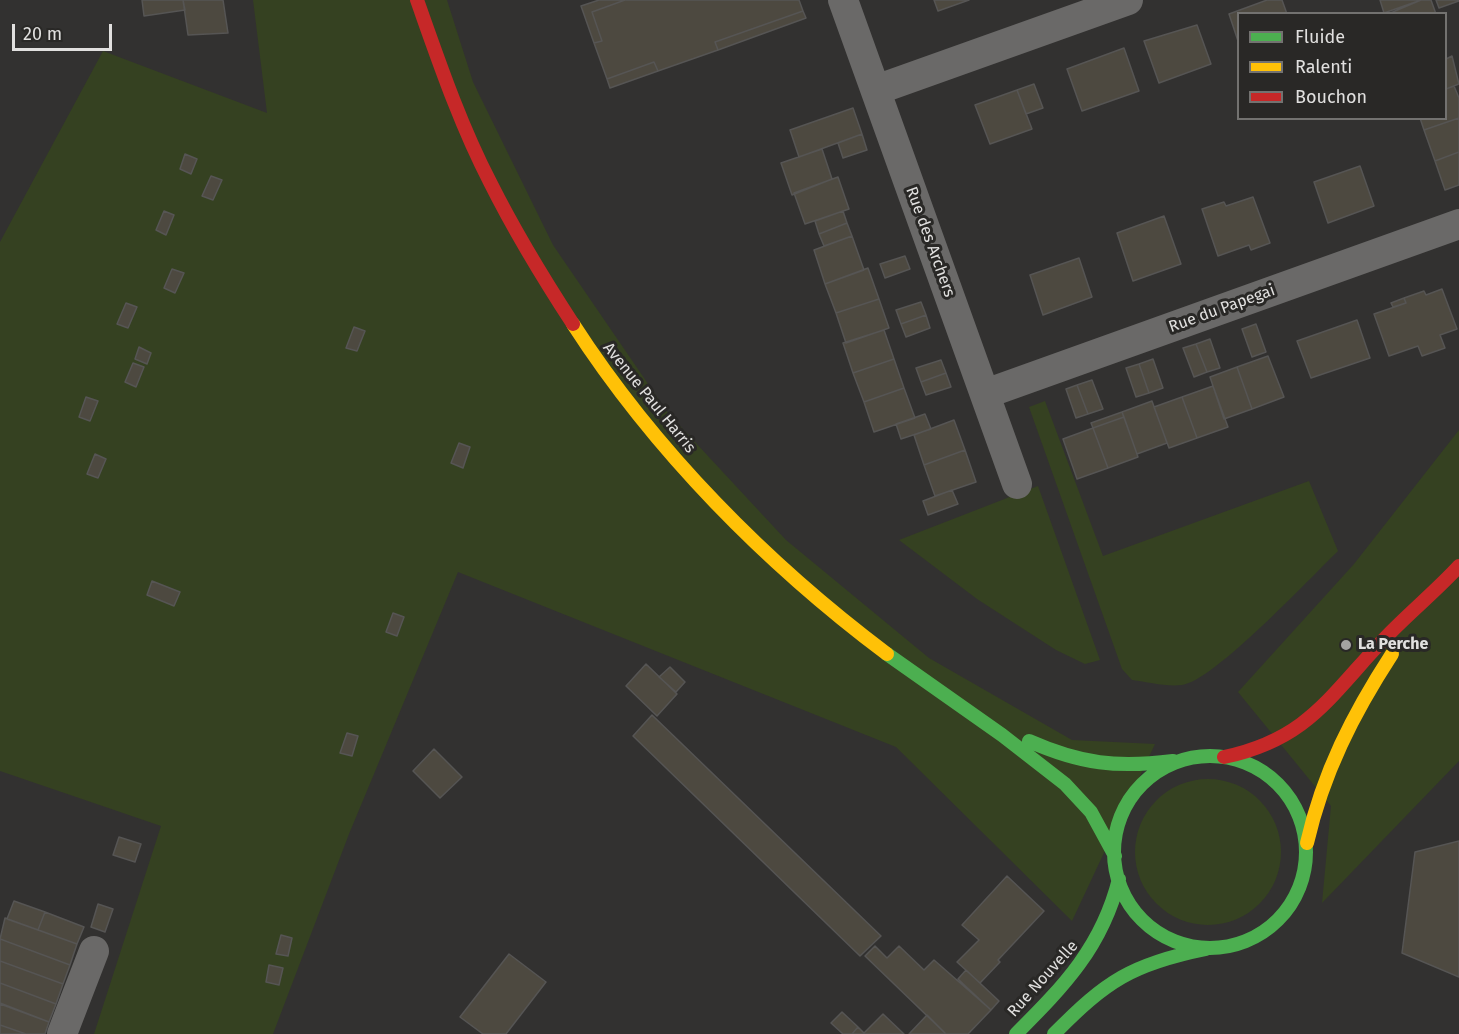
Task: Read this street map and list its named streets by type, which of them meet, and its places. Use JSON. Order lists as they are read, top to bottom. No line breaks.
{"streets":{"main road":["Avenue Paul Harris","Rue Nouvelle"],"street":["Rue des Archers","Rue du Papegai"]},"crossings":[["Rue des Archers","Rue du Papegai"],["Avenue Paul Harris","Rue Nouvelle"]],"places":["La Perche"],"legend":["Fluide","Ralenti","Bouchon"],"scale_bar":"20 m"}
